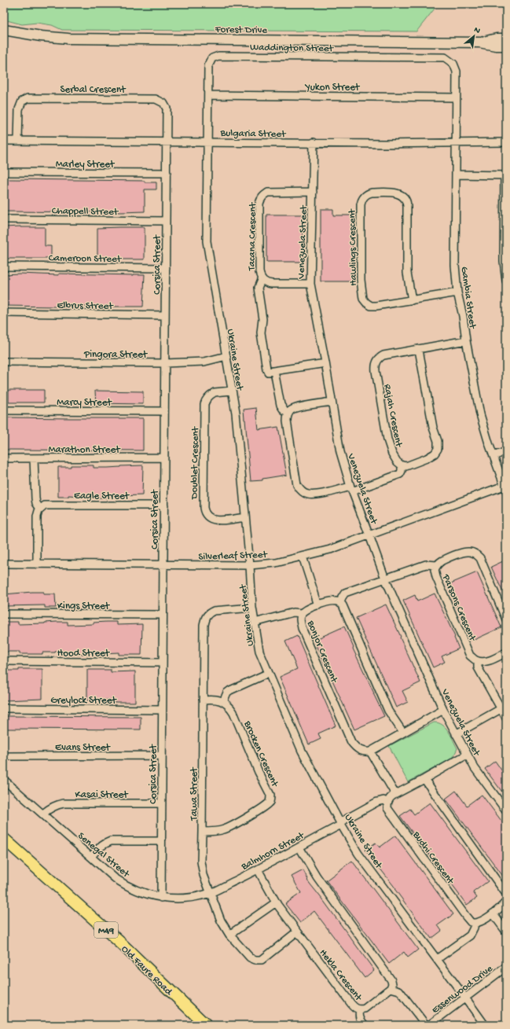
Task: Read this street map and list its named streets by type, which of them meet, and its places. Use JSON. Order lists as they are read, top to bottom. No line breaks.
{"streets":{"main road":["M49","Old Faure Road"],"street":["Forest Drive","Waddington Street","Yukon Street","Serbal Crescent","Bulgaria Street","Marley Street","Chappell Street","Tacana Crescent","Venezuela Street","Hawlings Crescent","Cameroon Street","Corsica Street","Gambia Street","Elbrus Street","Pingora Street","Ukraine Street","Marcy Street","Rajah Crescent","Marathon Street","Doublet Crescent","Eagle Street","Silverleaf Street","Kings Street","Parsons Crescent","Bonjor Crescent","Hood Street","Greylock Street","Evans Street","Brocken Crescent","Kasai Street","Tawa Street","Balmhorn Street","Senegal Street","Budhi Crescent","Hekla Crescent","Essenwood Drive"]},"crossings":[["Waddington Street","Yukon Street"],["Waddington Street","Bulgaria Street"],["Waddington Street","Gambia Street"],["Waddington Street","Ukraine Street"],["Yukon Street","Gambia Street"],["Serbal Crescent","Bulgaria Street"],["Serbal Crescent","Corsica Street"],["Bulgaria Street","Venezuela Street"],["Bulgaria Street","Corsica Street"],["Bulgaria Street","Gambia Street"],["Bulgaria Street","Ukraine Street"],["Marley Street","Corsica Street"],["Chappell Street","Corsica Street"],["Tacana Crescent","Venezuela Street"],["Venezuela Street","Silverleaf Street"],["Hawlings Crescent","Gambia Street"],["Cameroon Street","Corsica Street"],["Corsica Street","Elbrus Street"],["Corsica Street","Pingora Street"],["Corsica Street","Marcy Street"],["Corsica Street","Marathon Street"],["Corsica Street","Eagle Street"],["Corsica Street","Silverleaf Street"],["Corsica Street","Kings Street"],["Corsica Street","Hood Street"],["Corsica Street","Greylock Street"],["Corsica Street","Evans Street"],["Corsica Street","Kasai Street"],["Corsica Street","Senegal Street"],["Gambia Street","Rajah Crescent"],["Gambia Street","Silverleaf Street"],["Pingora Street","Ukraine Street"],["Ukraine Street","Doublet Crescent"],["Ukraine Street","Silverleaf Street"],["Ukraine Street","Tawa Street"],["Ukraine Street","Balmhorn Street"],["Ukraine Street","Essenwood Drive"],["Brocken Crescent","Tawa Street"],["Kasai Street","Senegal Street"],["Tawa Street","Balmhorn Street"],["Tawa Street","Senegal Street"],["Tawa Street","Hekla Crescent"],["Balmhorn Street","Senegal Street"],["Balmhorn Street","Budhi Crescent"],["Balmhorn Street","Hekla Crescent"]],"north":"top right"}
